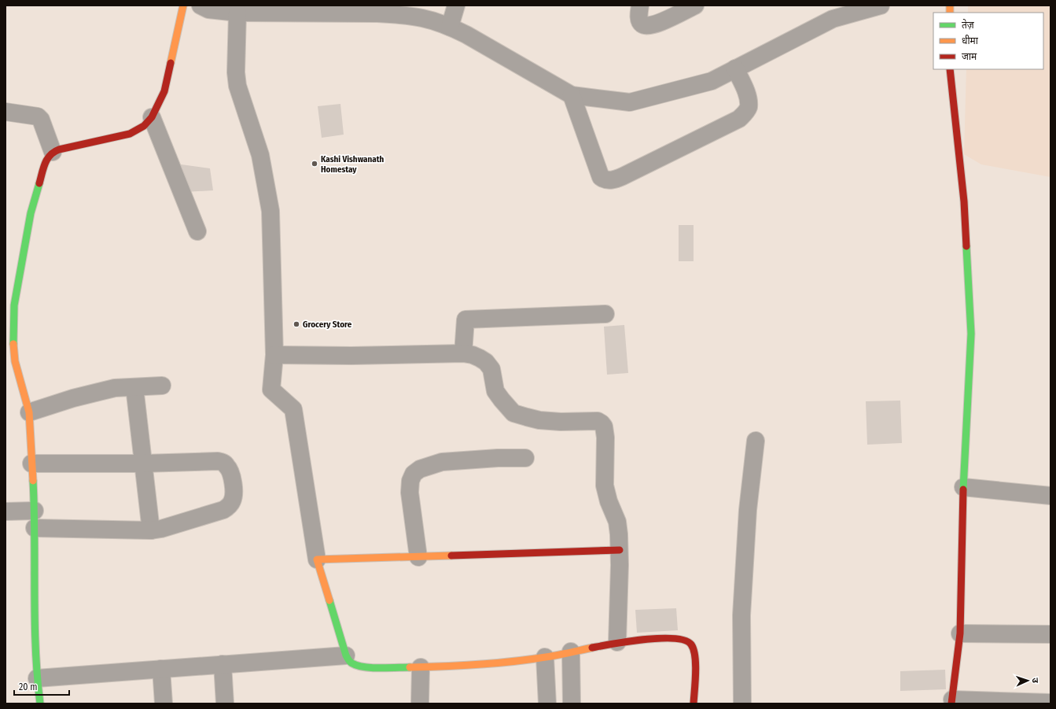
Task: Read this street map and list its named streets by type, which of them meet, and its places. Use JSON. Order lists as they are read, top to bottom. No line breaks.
{"places":["Kashi Vishwanath Homestay","Grocery Store"],"legend":["तेज़","धीमा","जाम"],"scale_bar":"20 m","north":"right"}
